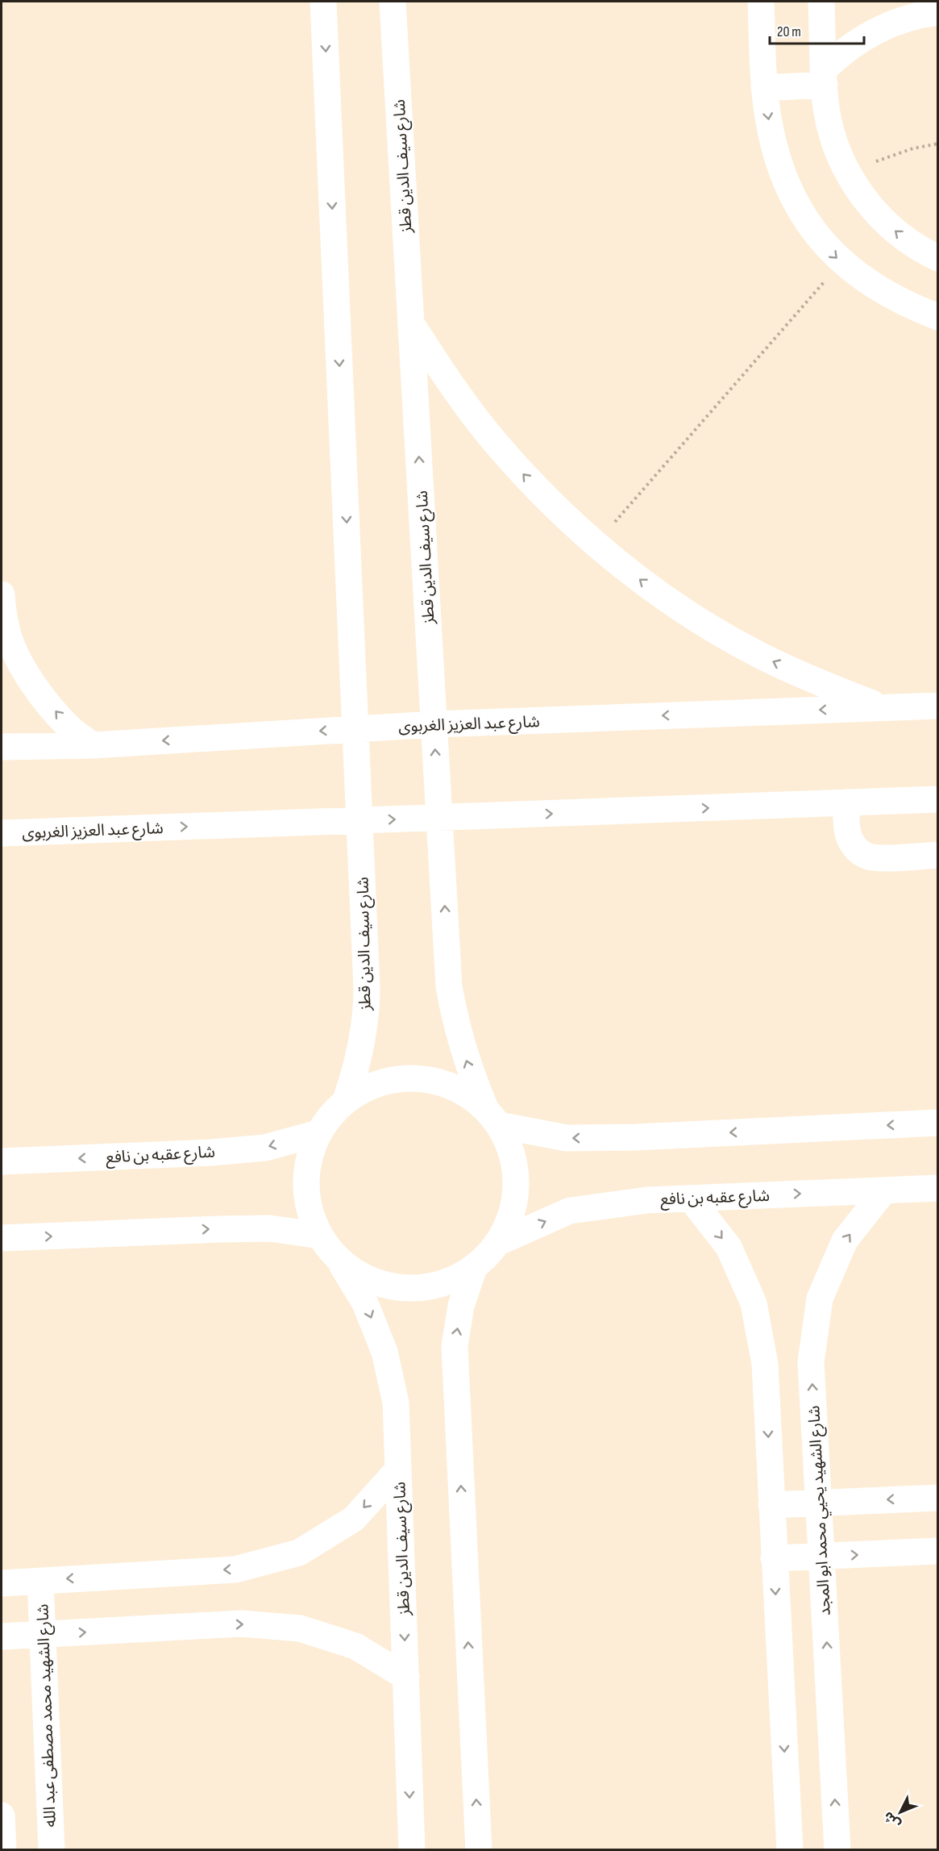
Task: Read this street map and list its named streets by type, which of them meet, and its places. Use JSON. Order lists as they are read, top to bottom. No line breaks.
{"streets":{"street":["شارع سيف الدين قطز","شارع عبد العزيز الغربوى","شارع عقبه بن نافع","شارع الشهيد يحيي محمد ابو المجد","شارع الشهيد محمد مصطفى عبد الله"]},"crossings":[["شارع سيف الدين قطز","شارع عبد العزيز الغربوى"],["شارع سيف الدين قطز","شارع عقبه بن نافع"],["شارع عقبه بن نافع","شارع الشهيد يحيي محمد ابو المجد"]],"scale_bar":"20 m","north":"bottom left"}
